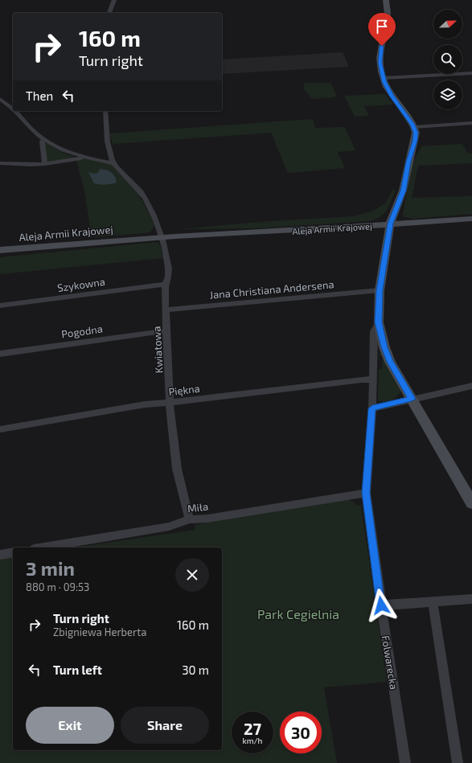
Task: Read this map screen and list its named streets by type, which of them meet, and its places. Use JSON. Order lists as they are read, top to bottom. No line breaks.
{"streets":{"street":["Aleja Armii Krajowej","Szykowna","Jana Christiana Andersena","Pogodna","Kwiatowa","Piękna","Miła","Folwarecka"]},"crossings":[["Aleja Armii Krajowej","Kwiatowa"],["Aleja Armii Krajowej","Folwarecka"],["Szykowna","Kwiatowa"],["Jana Christiana Andersena","Kwiatowa"],["Jana Christiana Andersena","Folwarecka"],["Pogodna","Kwiatowa"],["Kwiatowa","Piękna"],["Kwiatowa","Miła"],["Piękna","Folwarecka"],["Miła","Folwarecka"]],"parks":["Park Cegielnia"],"north":"right","page":{"turn":["160 m","Turn right"],"then":"Then","heading":["3 min","880 m · 09:53"],"list":[{"name":"Turn right","note":"Zbigniewa Herberta","value":"160 m"},{"name":"Turn left","value":"30 m"}],"buttons":["Exit","Share"],"speed":"27 km/h","limit":"30"}}
